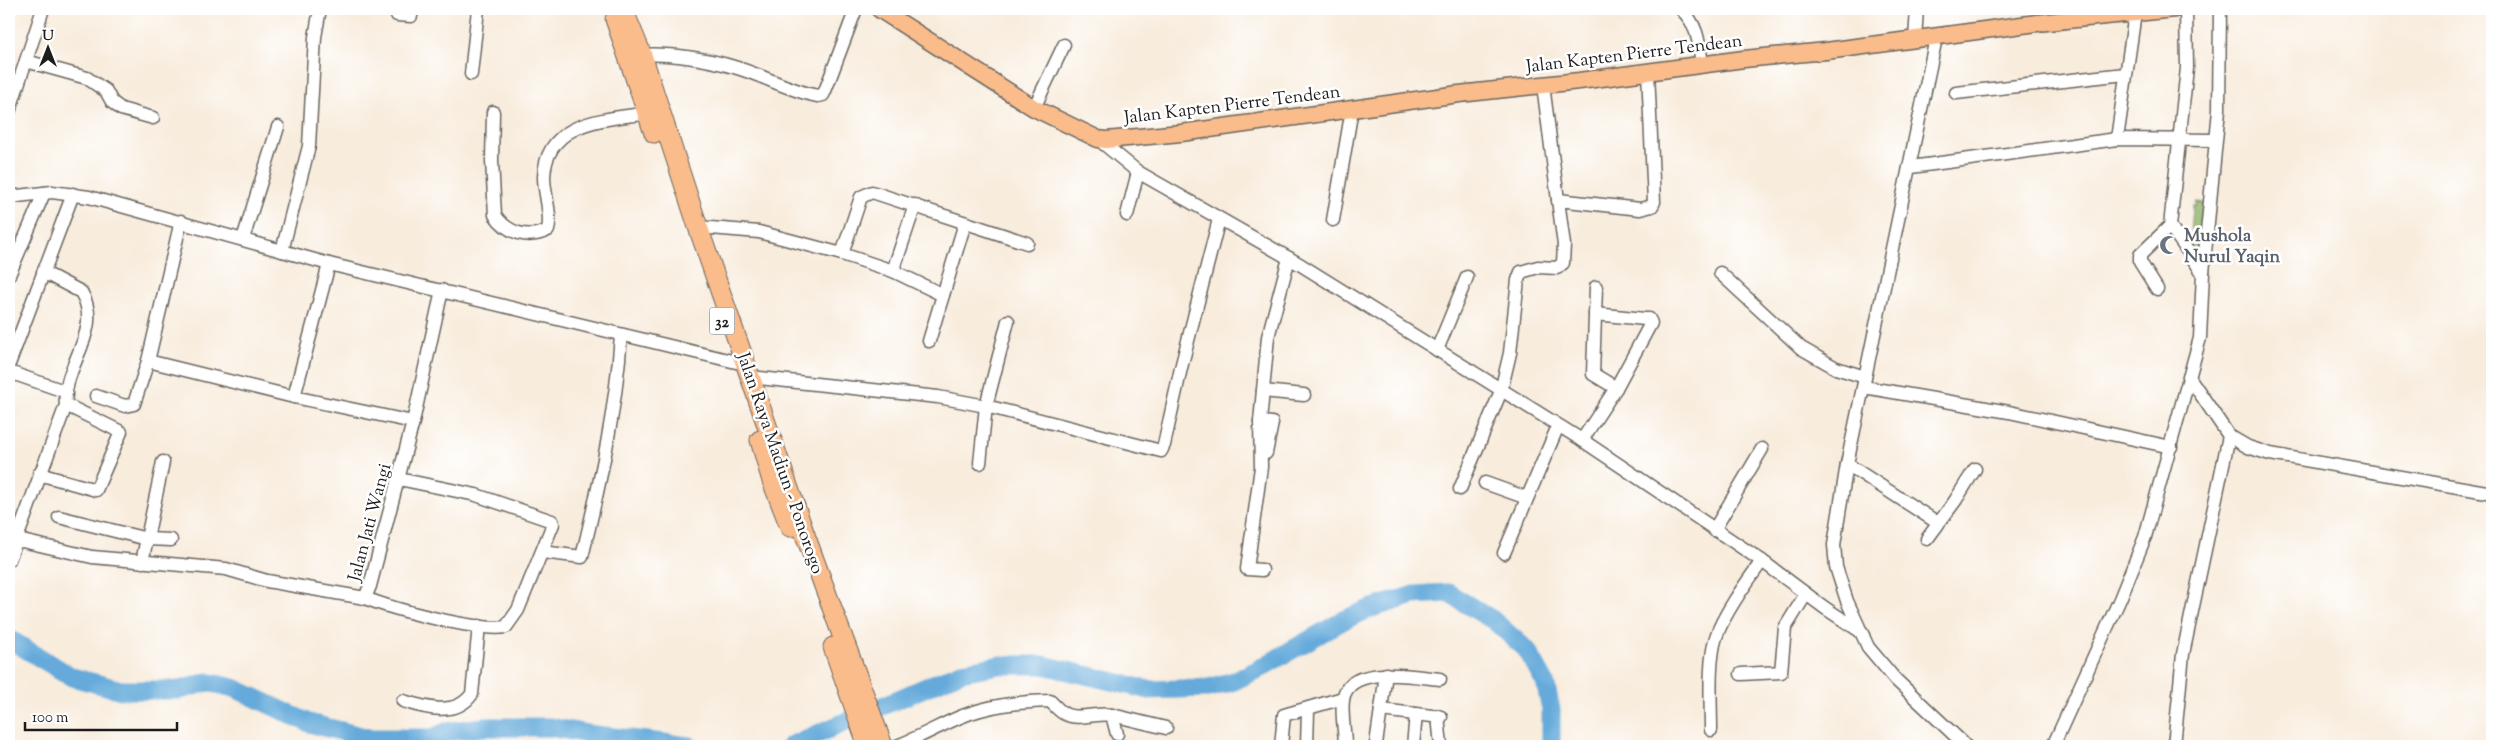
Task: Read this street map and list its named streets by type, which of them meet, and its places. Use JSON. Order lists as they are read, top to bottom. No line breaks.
{"streets":{"highway":["32","Jalan Raya Madiun - Ponorogo"],"main road":["Jalan Kapten Pierre Tendean"],"street":["Jalan Jati Wangi"]},"places":{"mosque":["Mushola Nurul Yaqin"]},"scale_bar":"100 m","north":"top"}
